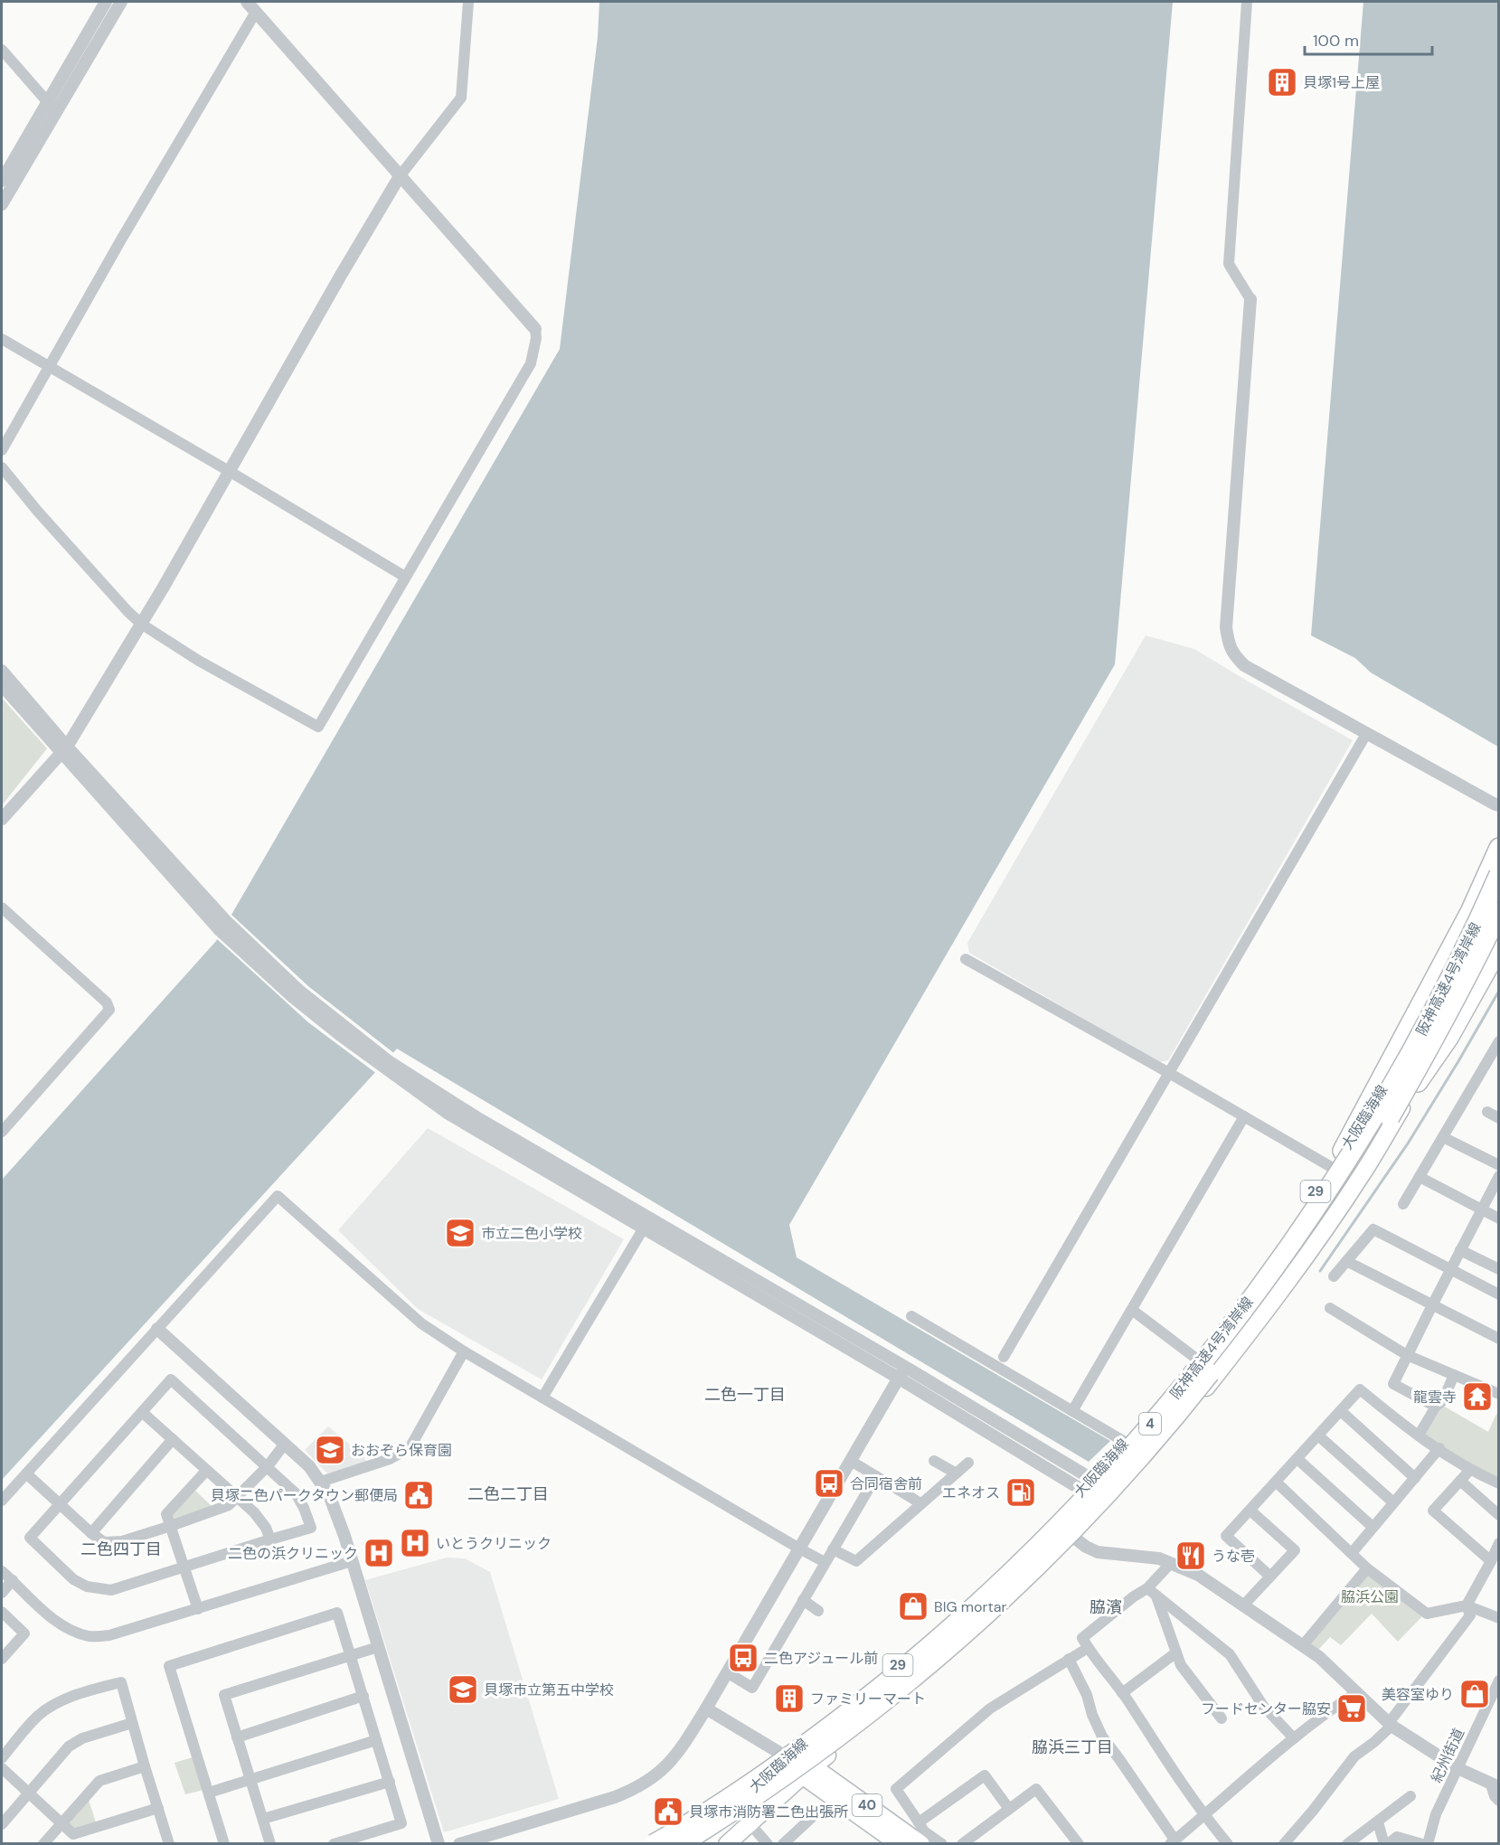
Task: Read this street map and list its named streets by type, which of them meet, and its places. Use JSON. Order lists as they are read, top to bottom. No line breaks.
{"streets":{"highway":["阪神高速4号湾岸線","4"],"main road":["大阪臨海線","29","40"],"street":["紀州街道"]},"crossings":[["阪神高速4号湾岸線","大阪臨海線"],["大阪臨海線","40"]],"districts":["二色一丁目","二色二丁目","二色四丁目","脇濱","脇浜三丁目"],"parks":["脇浜公園"],"places":{"building":["貝塚1号上屋","ファミリーマート"],"school or university":["市立二色小学校","おおぞら保育園","貝塚市立第五中学校"],"temple":["龍雲寺"],"bus stop":["合同宿舎前","二色アジュール前"],"fuel station":["エネオス"],"public building":["貝塚二色パークタウン郵便局","貝塚市消防署二色出張所"],"hospital":["いとうクリニック","二色の浜クリニック"],"restaurant":["うな壱"],"shop":["BIG mortar","美容室ゆり"],"supermarket":["フードセンター脇安"]},"scale_bar":"100 m"}
